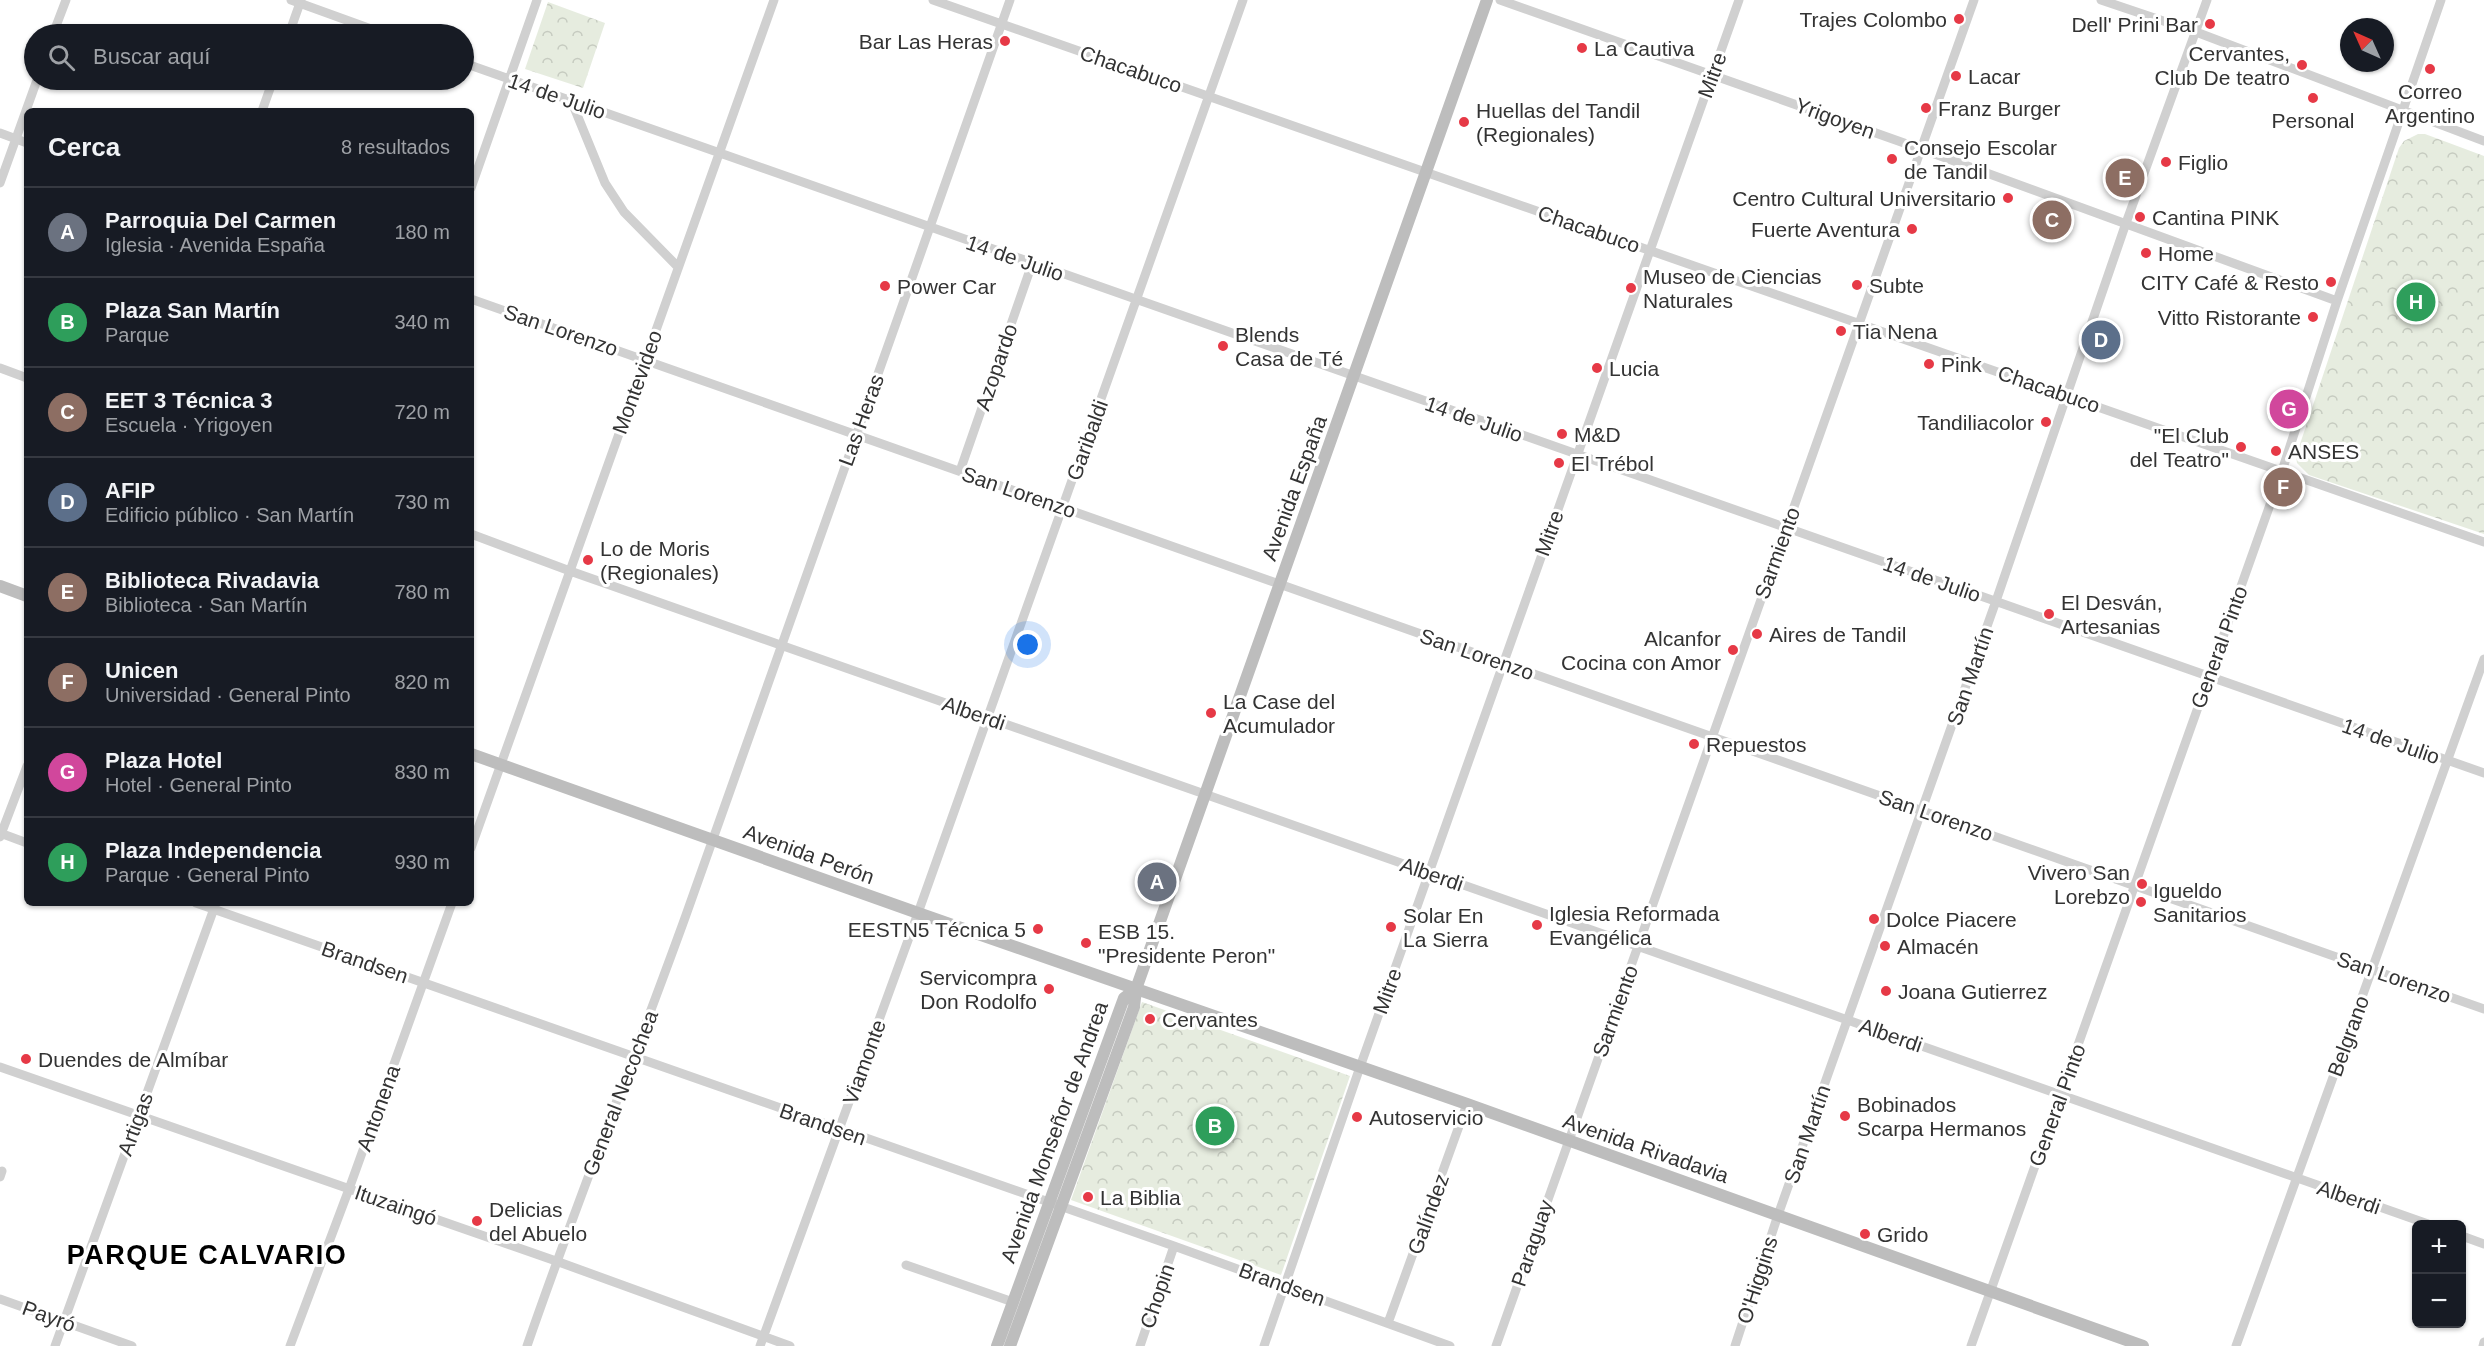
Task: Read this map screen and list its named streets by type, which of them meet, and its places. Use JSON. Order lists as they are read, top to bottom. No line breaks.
{"streets":{"main road":["Avenida España","Avenida Perón","Avenida Monseñor de Andrea","Avenida Rivadavia"],"street":["Chacabuco","Mitre","14 de Julio","Yrigoyen","San Lorenzo","Azopardo","Montevideo","Las Heras","Garibaldi","Sarmiento","General Pinto","San Martín","Alberdi","Brandsen","Belgrano","Viamonte","General Necochea","Antonena","Artigas","Ituzaingó","Galíndez","Paraguay","O'Higgins","Chopin","Payró"]},"crossings":[["Chacabuco","Mitre"],["Chacabuco","Las Heras"],["Chacabuco","Garibaldi"],["Chacabuco","Avenida España"],["Chacabuco","Sarmiento"],["Chacabuco","General Pinto"],["Chacabuco","San Martín"],["Mitre","14 de Julio"],["Mitre","Yrigoyen"],["Mitre","San Lorenzo"],["Mitre","Alberdi"],["Mitre","Brandsen"],["Mitre","Avenida Rivadavia"],["14 de Julio","Azopardo"],["14 de Julio","Montevideo"],["14 de Julio","Las Heras"],["14 de Julio","Garibaldi"],["14 de Julio","Avenida España"],["14 de Julio","Sarmiento"],["14 de Julio","General Pinto"],["14 de Julio","San Martín"],["14 de Julio","Belgrano"],["Yrigoyen","Sarmiento"],["Yrigoyen","General Pinto"],["Yrigoyen","San Martín"],["San Lorenzo","Azopardo"],["San Lorenzo","Montevideo"],["San Lorenzo","Las Heras"],["San Lorenzo","Garibaldi"],["San Lorenzo","Avenida España"],["San Lorenzo","Sarmiento"],["San Lorenzo","General Pinto"],["San Lorenzo","San Martín"],["San Lorenzo","Belgrano"],["Montevideo","Alberdi"],["Montevideo","Avenida Perón"],["Las Heras","Alberdi"],["Las Heras","Avenida Perón"],["Las Heras","General Necochea"],["Garibaldi","Alberdi"],["Garibaldi","Avenida Perón"],["Garibaldi","Viamonte"],["Avenida España","Alberdi"],["Avenida España","Avenida Perón"],["Avenida España","Avenida Monseñor de Andrea"],["Avenida España","Avenida Rivadavia"],["Sarmiento","Alberdi"],["Sarmiento","Avenida Rivadavia"],["Sarmiento","Paraguay"],["General Pinto","Alberdi"],["General Pinto","Avenida Rivadavia"],["San Martín","Alberdi"],["San Martín","Avenida Rivadavia"],["San Martín","O'Higgins"],["Alberdi","Belgrano"],["Avenida Perón","Viamonte"],["Avenida Perón","General Necochea"],["Avenida Perón","Avenida Monseñor de Andrea"],["Avenida Perón","Avenida Rivadavia"],["Brandsen","Viamonte"],["Brandsen","General Necochea"],["Brandsen","Antonena"],["Brandsen","Artigas"],["Brandsen","Avenida Monseñor de Andrea"],["Brandsen","Galíndez"],["Brandsen","Chopin"],["Viamonte","Ituzaingó"],["General Necochea","Ituzaingó"],["Antonena","Ituzaingó"],["Artigas","Ituzaingó"],["Artigas","Payró"],["Avenida Monseñor de Andrea","Avenida Rivadavia"],["Avenida Rivadavia","Galíndez"],["Avenida Rivadavia","Paraguay"],["Avenida Rivadavia","O'Higgins"]],"districts":["PARQUE CALVARIO"],"places":["Trajes Colombo","Dell' Prini Bar","Bar Las Heras","La Cautiva","Cervantes, Club De teatro","Correo Argentino","Lacar","Personal","Franz Burger","Huellas del Tandil (Regionales)","Consejo Escolar de Tandil","Figlio","Centro Cultural Universitario","Cantina PINK","Fuerte Aventura","Home","CITY Café & Resto","Subte","Power Car","Museo de Ciencias Naturales","Vitto Ristorante","Tia Nena","Blends Casa de Té","Pink","Lucia","Tandiliacolor","M&D","\"El Club del Teatro\"","ANSES","El Trébol","Lo de Moris (Regionales)","El Desván, Artesanias","Aires de Tandil","Alcanfor Cocina con Amor","La Case del Acumulador","Repuestos","Vivero San Lorebzo","Igueldo Sanitarios","Dolce Piacere","Iglesia Reformada Evangélica","Solar En La Sierra","EESTN5 Técnica 5","ESB 15. \"Presidente Peron\"","Almacén","Servicompra Don Rodolfo","Joana Gutierrez","Cervantes","Duendes de Almíbar","Bobinados Scarpa Hermanos","Autoservicio","La Biblia","Delicias del Abuelo","Grido"],"north":"top left","page":{"search":"Buscar aquí","heading":["Cerca","8 resultados"],"pins":["E","C","H","D","G","F","A","B"],"list":[{"mark":"A","name":"Parroquia Del Carmen","note":"Iglesia · Avenida España","value":"180 m"},{"mark":"B","name":"Plaza San Martín","note":"Parque","value":"340 m"},{"mark":"C","name":"EET 3 Técnica 3","note":"Escuela · Yrigoyen","value":"720 m"},{"mark":"D","name":"AFIP","note":"Edificio público · San Martín","value":"730 m"},{"mark":"E","name":"Biblioteca Rivadavia","note":"Biblioteca · San Martín","value":"780 m"},{"mark":"F","name":"Unicen","note":"Universidad · General Pinto","value":"820 m"},{"mark":"G","name":"Plaza Hotel","note":"Hotel · General Pinto","value":"830 m"},{"mark":"H","name":"Plaza Independencia","note":"Parque · General Pinto","value":"930 m"}],"map_buttons":["+","−"]}}
